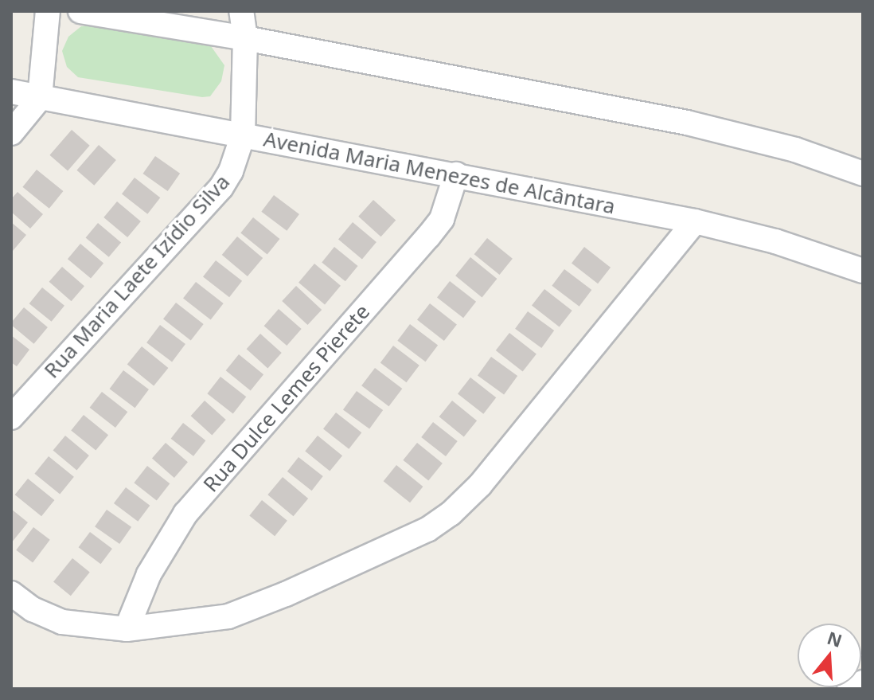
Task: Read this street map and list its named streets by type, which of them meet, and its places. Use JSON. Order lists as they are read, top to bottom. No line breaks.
{"streets":{"street":["Avenida Maria Menezes de Alcântara","Rua Maria Laete Izídio Silva","Rua Dulce Lemes Pierete"]},"crossings":[["Avenida Maria Menezes de Alcântara","Rua Maria Laete Izídio Silva"],["Avenida Maria Menezes de Alcântara","Rua Dulce Lemes Pierete"]],"north":"top"}
